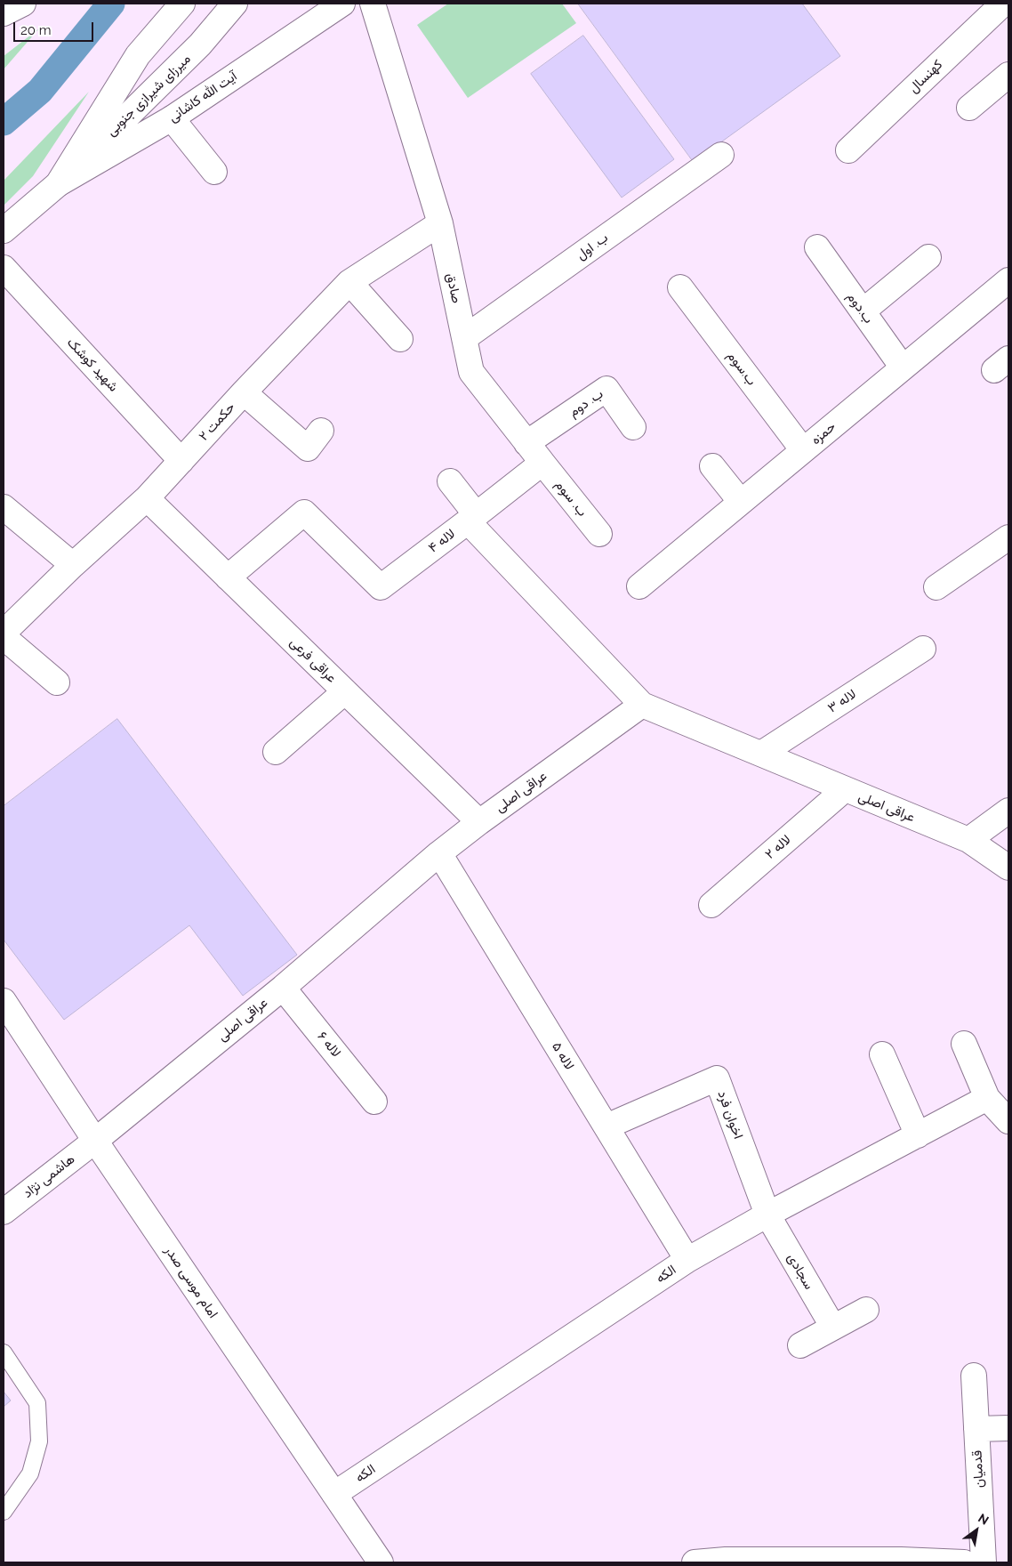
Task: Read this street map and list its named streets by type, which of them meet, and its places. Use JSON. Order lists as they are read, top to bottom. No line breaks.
{"streets":{"street":["کهنسال","میرزای شیرازی جنوبی","آیت الله کاشانی","ب. اول","صادق","ب.دوم","شهید کوشک","ب.سوم","ب. دوم","حکمت ۲","حمزه","ب. سوم","لاله ۴","عراقی فرعی","لاله ۳","عراقی اصلی","لاله ۲","لاله ۶","لاله ۵","اخوان فرد","هاشمی نژاد","سجادی","الکه","امام موسی صدر","قدمیان"]},"crossings":[["میرزای شیرازی جنوبی","آیت الله کاشانی"],["ب. اول","صادق"],["صادق","ب. دوم"],["صادق","حکمت ۲"],["صادق","ب. سوم"],["ب.دوم","حمزه"],["شهید کوشک","حکمت ۲"],["ب.سوم","حمزه"],["حکمت ۲","عراقی فرعی"],["لاله ۴","عراقی فرعی"],["لاله ۴","عراقی اصلی"],["عراقی فرعی","عراقی اصلی"],["لاله ۳","عراقی اصلی"],["عراقی اصلی","لاله ۲"],["عراقی اصلی","لاله ۶"],["عراقی اصلی","لاله ۵"],["عراقی اصلی","هاشمی نژاد"],["عراقی اصلی","امام موسی صدر"],["لاله ۵","اخوان فرد"],["لاله ۵","الکه"],["اخوان فرد","سجادی"],["اخوان فرد","الکه"],["هاشمی نژاد","امام موسی صدر"],["سجادی","الکه"],["الکه","امام موسی صدر"]],"scale_bar":"20 m","north":"top right"}
